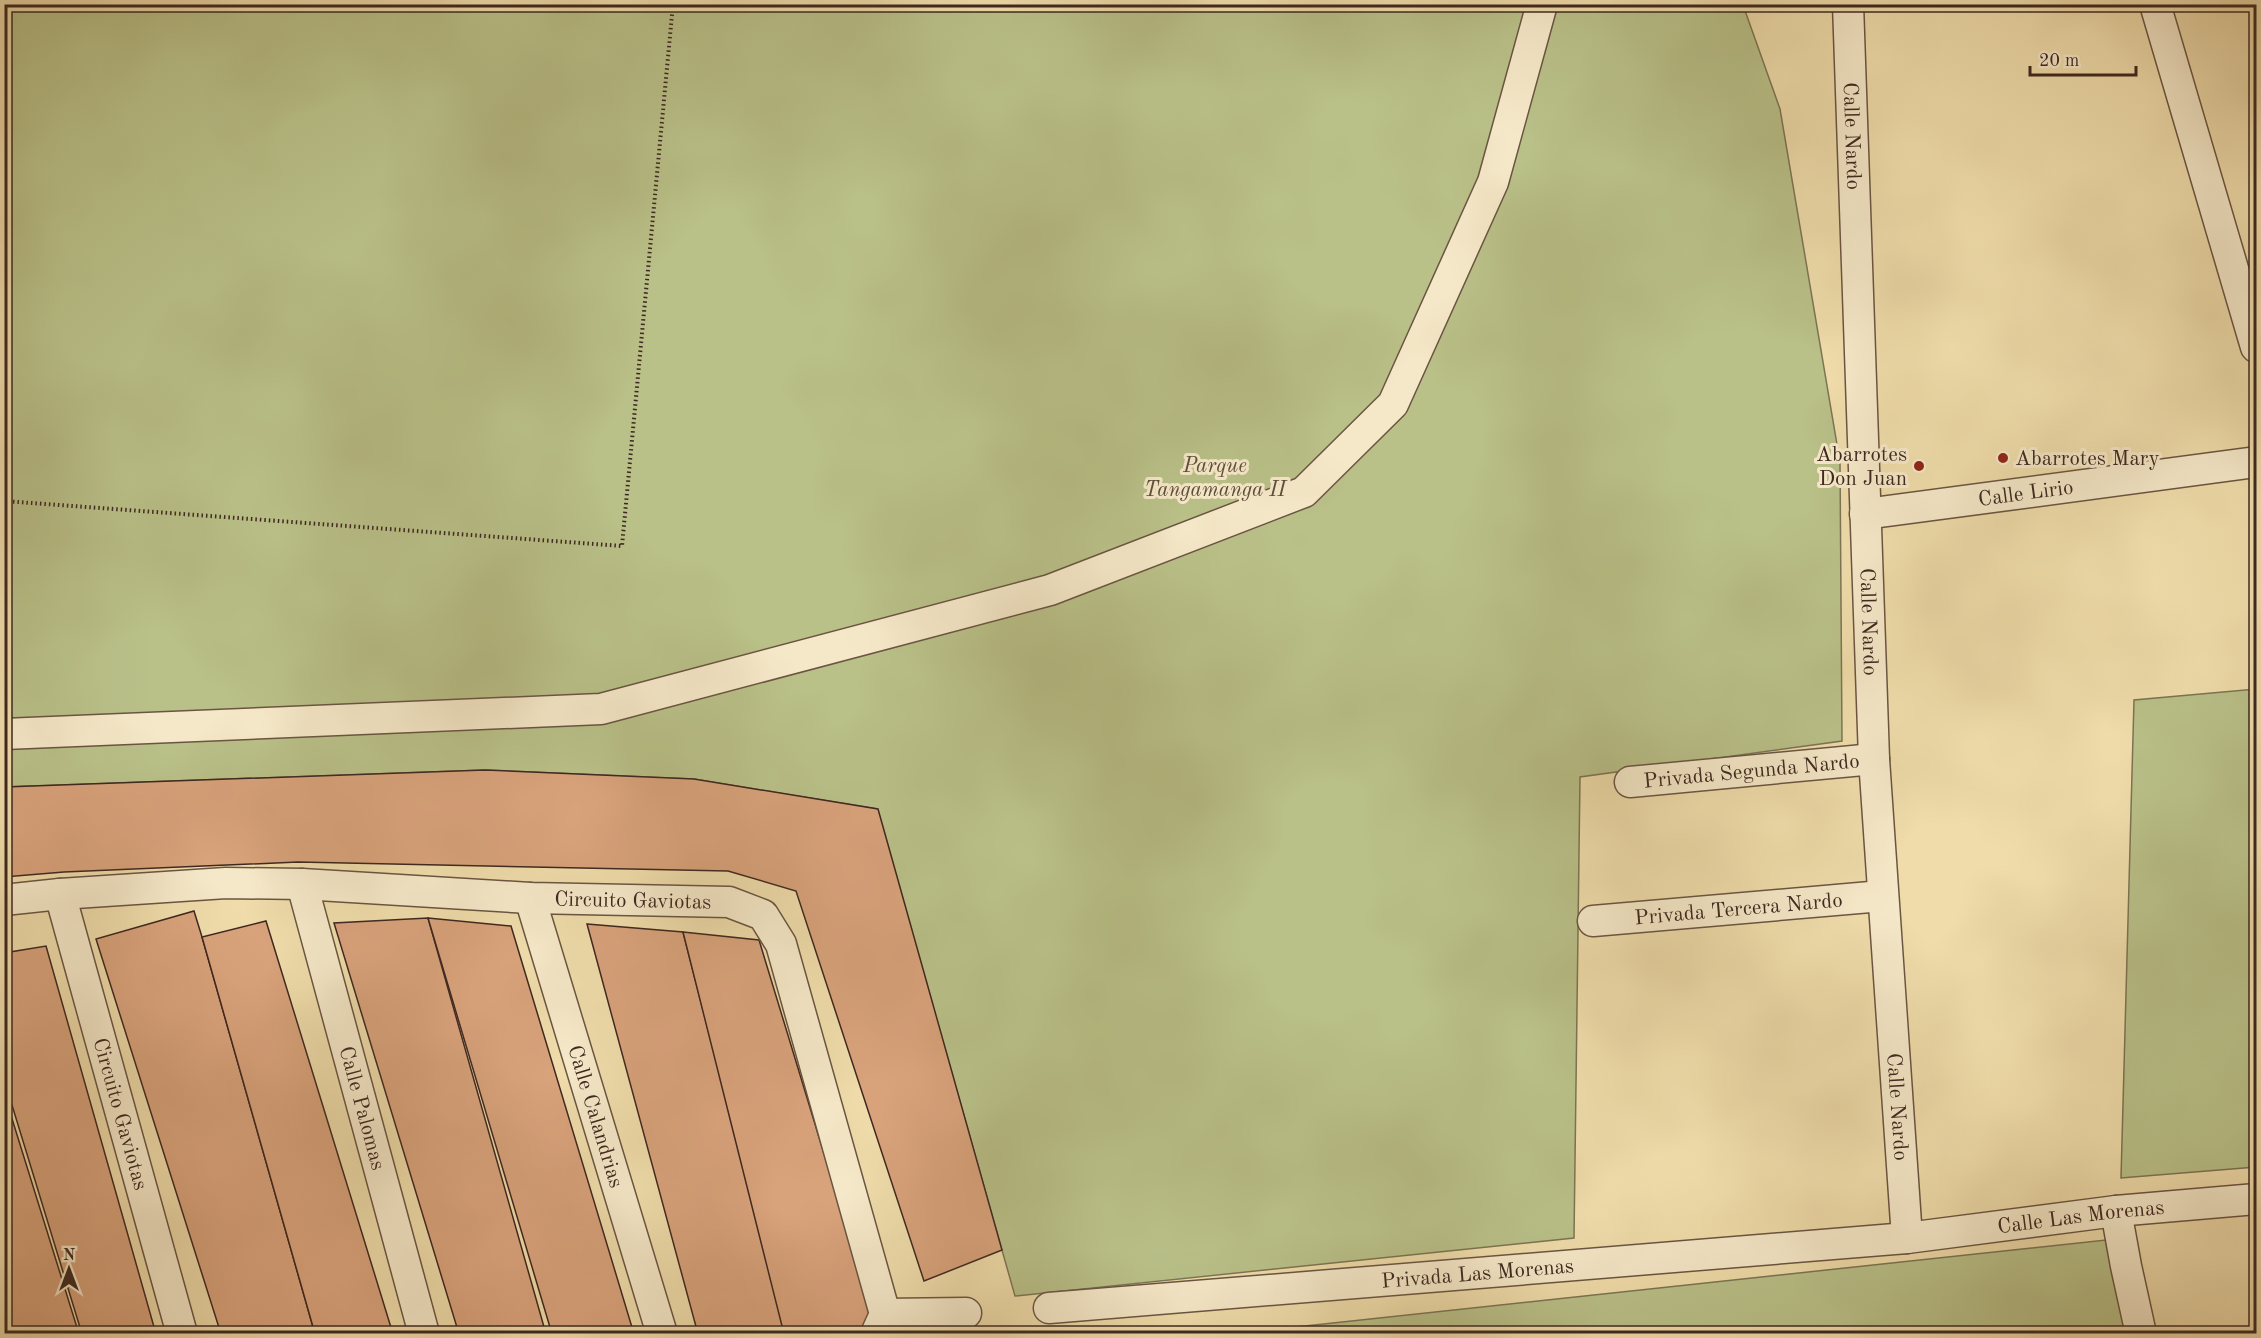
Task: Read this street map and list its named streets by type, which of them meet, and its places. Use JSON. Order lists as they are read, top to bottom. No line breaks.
{"streets":{"street":["Calle Nardo","Calle Lirio","Privada Segunda Nardo","Circuito Gaviotas","Privada Tercera Nardo","Calle Palomas","Calle Calandrias","Calle Las Morenas","Privada Las Morenas"]},"crossings":[["Calle Nardo","Calle Lirio"],["Calle Nardo","Privada Segunda Nardo"],["Calle Nardo","Privada Tercera Nardo"],["Calle Nardo","Calle Las Morenas"],["Calle Nardo","Privada Las Morenas"],["Circuito Gaviotas","Calle Palomas"],["Circuito Gaviotas","Calle Calandrias"],["Calle Las Morenas","Privada Las Morenas"]],"parks":["Parque Tangamanga II"],"places":["Abarrotes Mary","Abarrotes Don Juan"],"scale_bar":"20 m","north":"top"}
